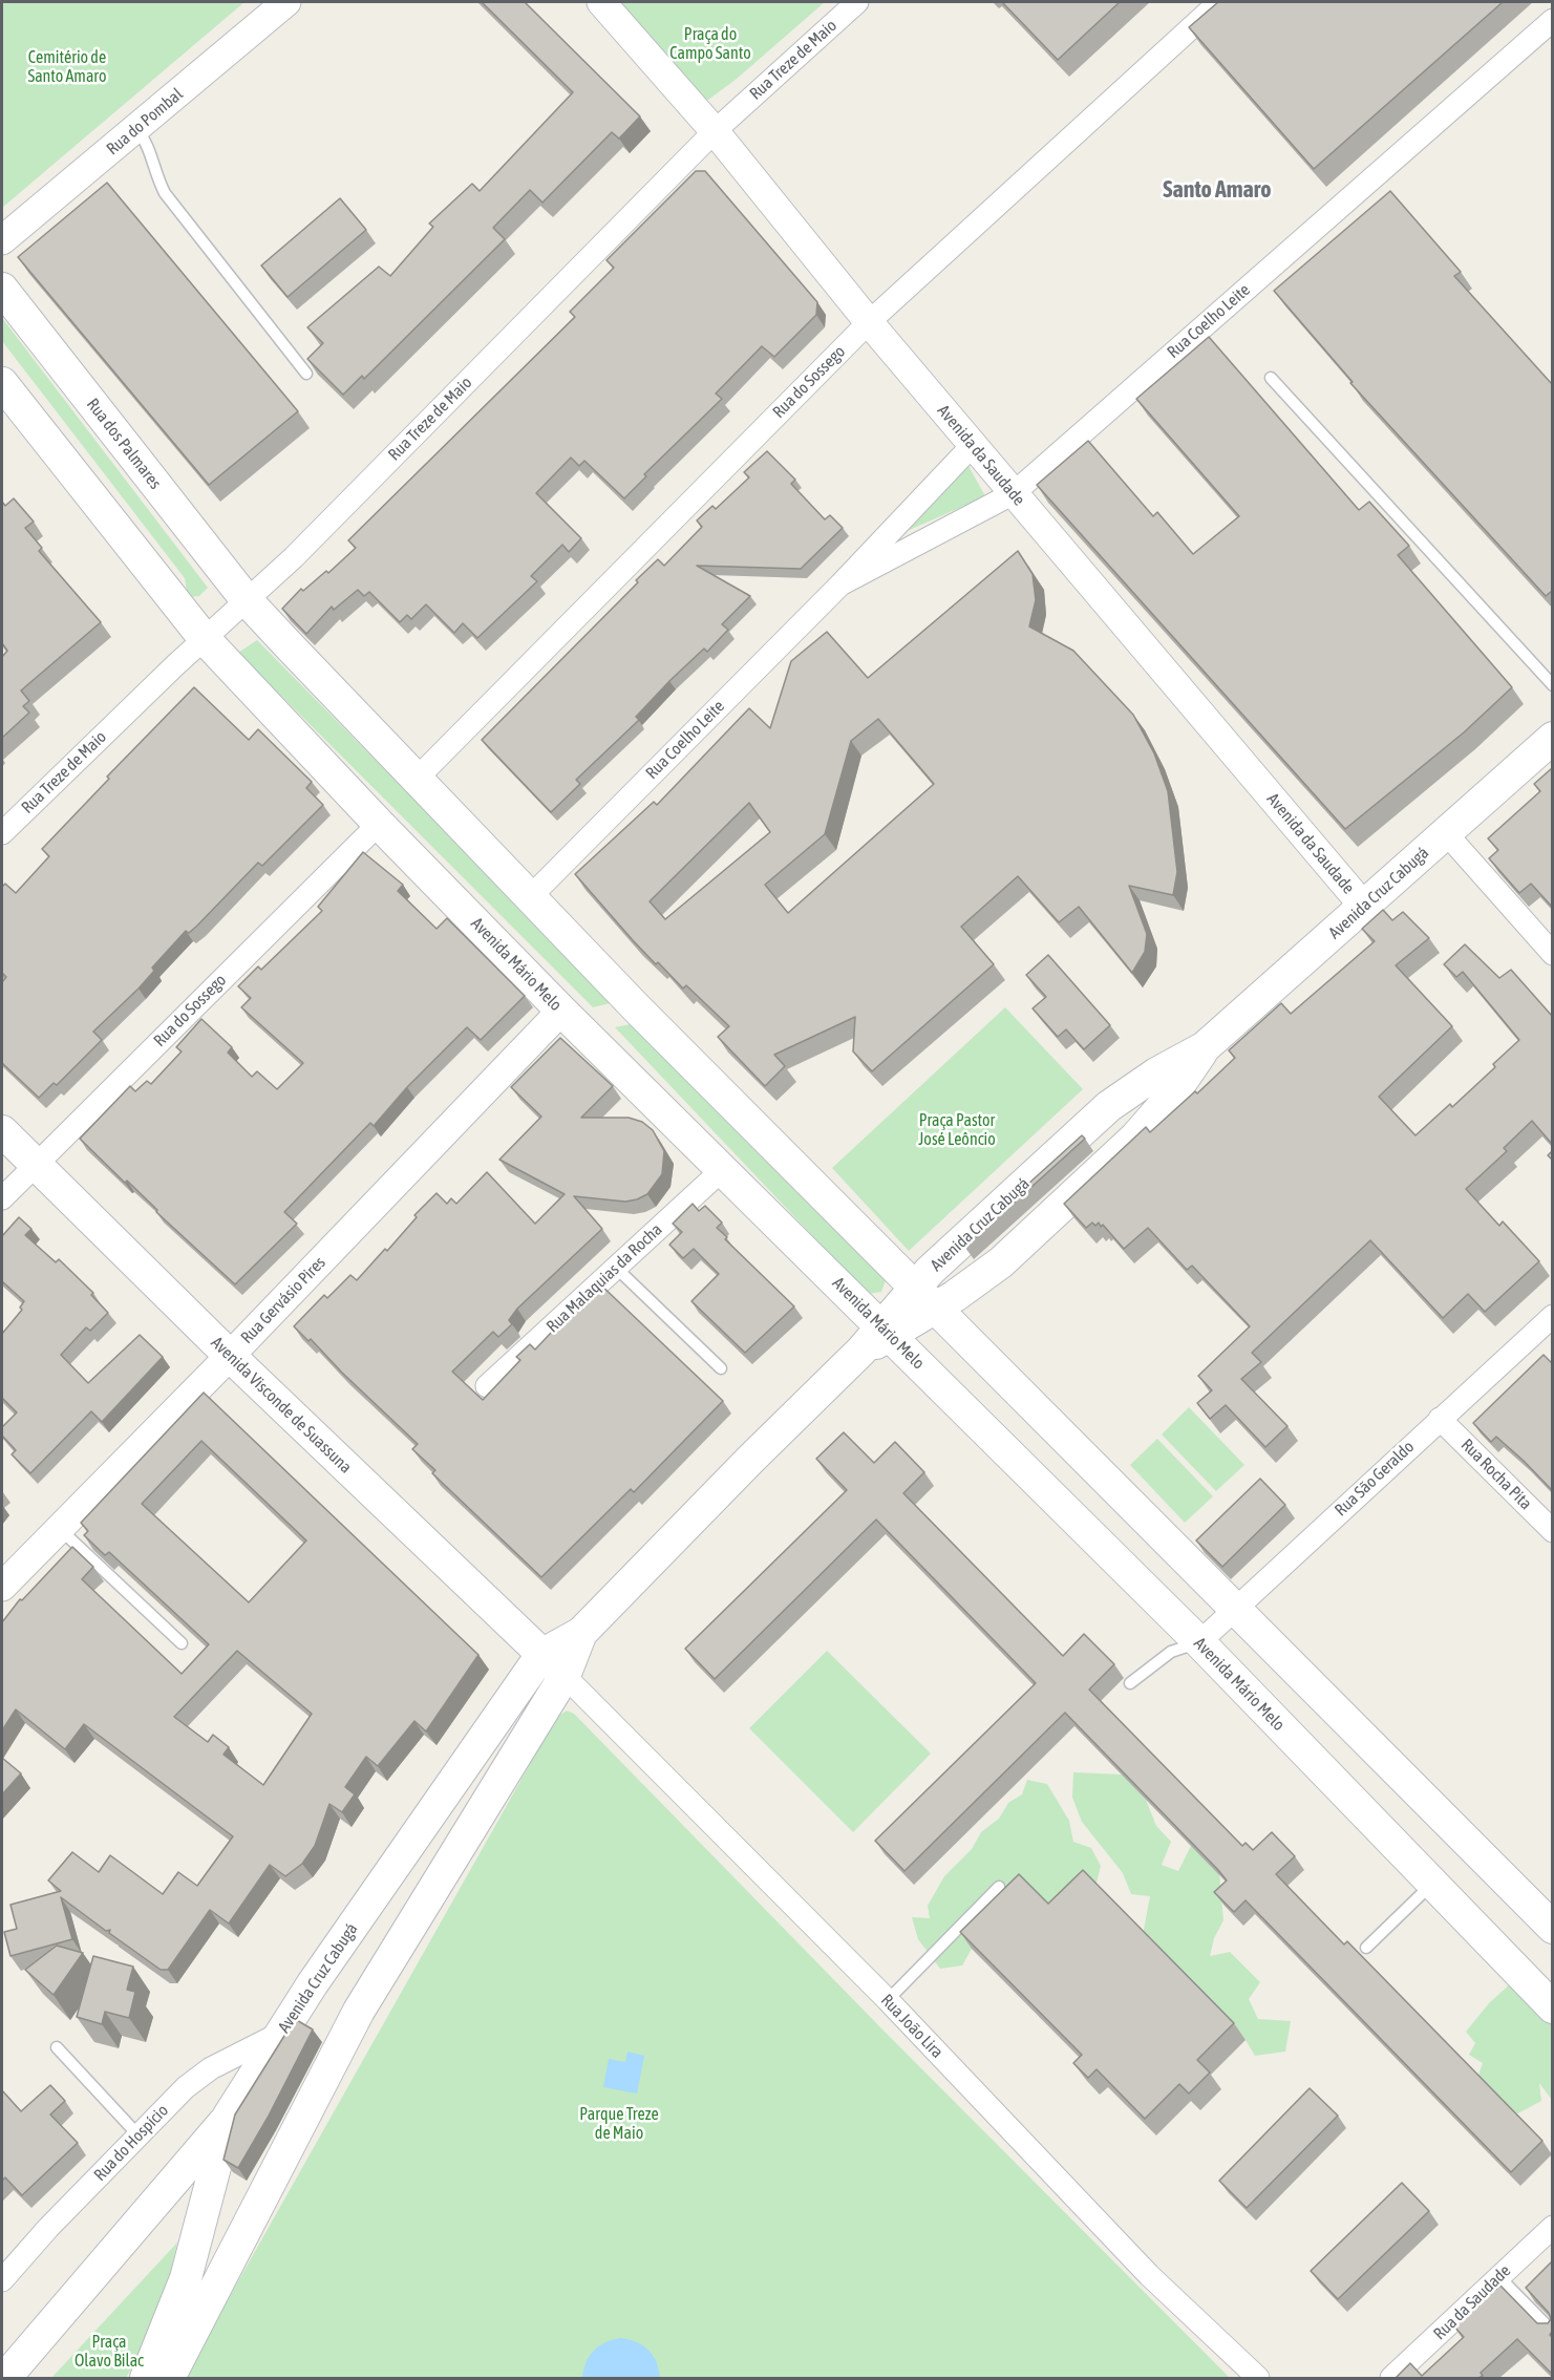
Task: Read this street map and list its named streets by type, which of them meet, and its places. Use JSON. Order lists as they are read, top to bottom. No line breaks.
{"streets":{"main road":["Rua dos Palmares","Avenida Cruz Cabugá","Avenida Mário Melo","Avenida Visconde de Suassuna"],"street":["Rua Treze de Maio","Rua do Pombal","Rua Coelho Leite","Rua do Sossego","Avenida da Saudade","Rua Malaquias da Rocha","Rua Gervásio Pires","Rua Rocha Pita","Rua São Geraldo","Rua João Lira","Rua do Hospício","Rua da Saudade"]},"crossings":[["Rua Treze de Maio","Rua dos Palmares"],["Rua Treze de Maio","Avenida da Saudade"],["Rua Treze de Maio","Avenida Mário Melo"],["Rua Coelho Leite","Avenida da Saudade"],["Rua do Sossego","Avenida da Saudade"],["Rua do Sossego","Avenida Mário Melo"],["Rua do Sossego","Avenida Visconde de Suassuna"],["Avenida da Saudade","Avenida Cruz Cabugá"],["Avenida Cruz Cabugá","Avenida Mário Melo"],["Avenida Cruz Cabugá","Avenida Visconde de Suassuna"],["Avenida Cruz Cabugá","Rua João Lira"],["Avenida Cruz Cabugá","Rua do Hospício"],["Avenida Mário Melo","Rua Malaquias da Rocha"],["Avenida Mário Melo","Rua Gervásio Pires"],["Avenida Mário Melo","Rua São Geraldo"],["Rua Gervásio Pires","Avenida Visconde de Suassuna"],["Avenida Visconde de Suassuna","Rua João Lira"],["Rua Rocha Pita","Rua São Geraldo"]],"districts":["Santo Amaro"],"parks":["Praça do Campo Santo","Cemitério de Santo Amaro","Praça Pastor José Leôncio","Parque Treze de Maio","Praça Olavo Bilac"]}
